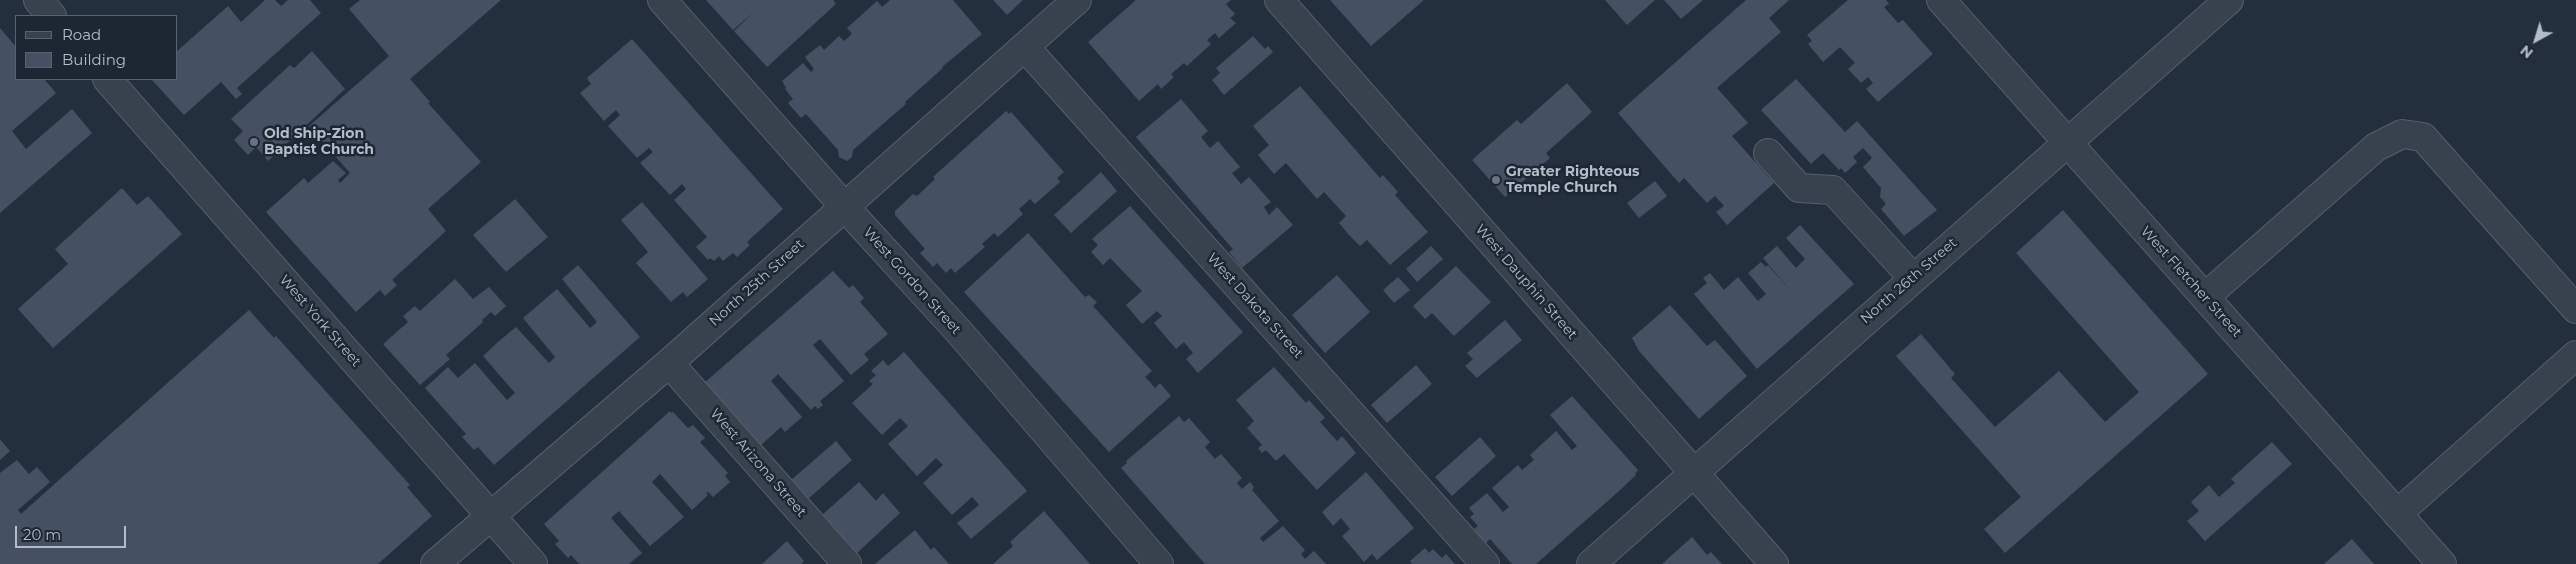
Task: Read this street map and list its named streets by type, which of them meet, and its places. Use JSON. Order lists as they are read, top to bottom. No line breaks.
{"streets":{"street":["West Gordon Street","North 26th Street","West Dauphin Street","West Fletcher Street","North 25th Street","West Dakota Street","West York Street","West Arizona Street"]},"crossings":[["West Gordon Street","North 25th Street"],["North 26th Street","West Dauphin Street"],["North 26th Street","West Fletcher Street"],["North 25th Street","West Dakota Street"],["North 25th Street","West York Street"],["North 25th Street","West Arizona Street"]],"places":["Old Ship-Zion Baptist Church","Greater Righteous Temple Church"],"legend":["Road","Building"],"scale_bar":"20 m","north":"bottom left"}
